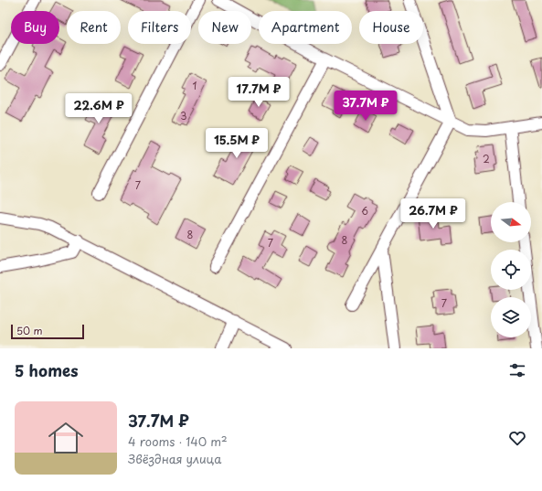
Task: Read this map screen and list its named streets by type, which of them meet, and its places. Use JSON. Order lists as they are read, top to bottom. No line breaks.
{"house_numbers":["1","3","2","7","6","8","8","7","7"],"scale_bar":"50 m","north":"right","page":{"chip":["Buy","Rent","Filters","New","Apartment","House"],"price":["17.7M ₽","37.7M ₽","22.6M ₽","15.5M ₽","26.7M ₽"],"scale":"50 m","heading":"5 homes","list":[{"name":"37.7M ₽","note":"4 rooms · 140 m² · Звёздная улица"}]}}
